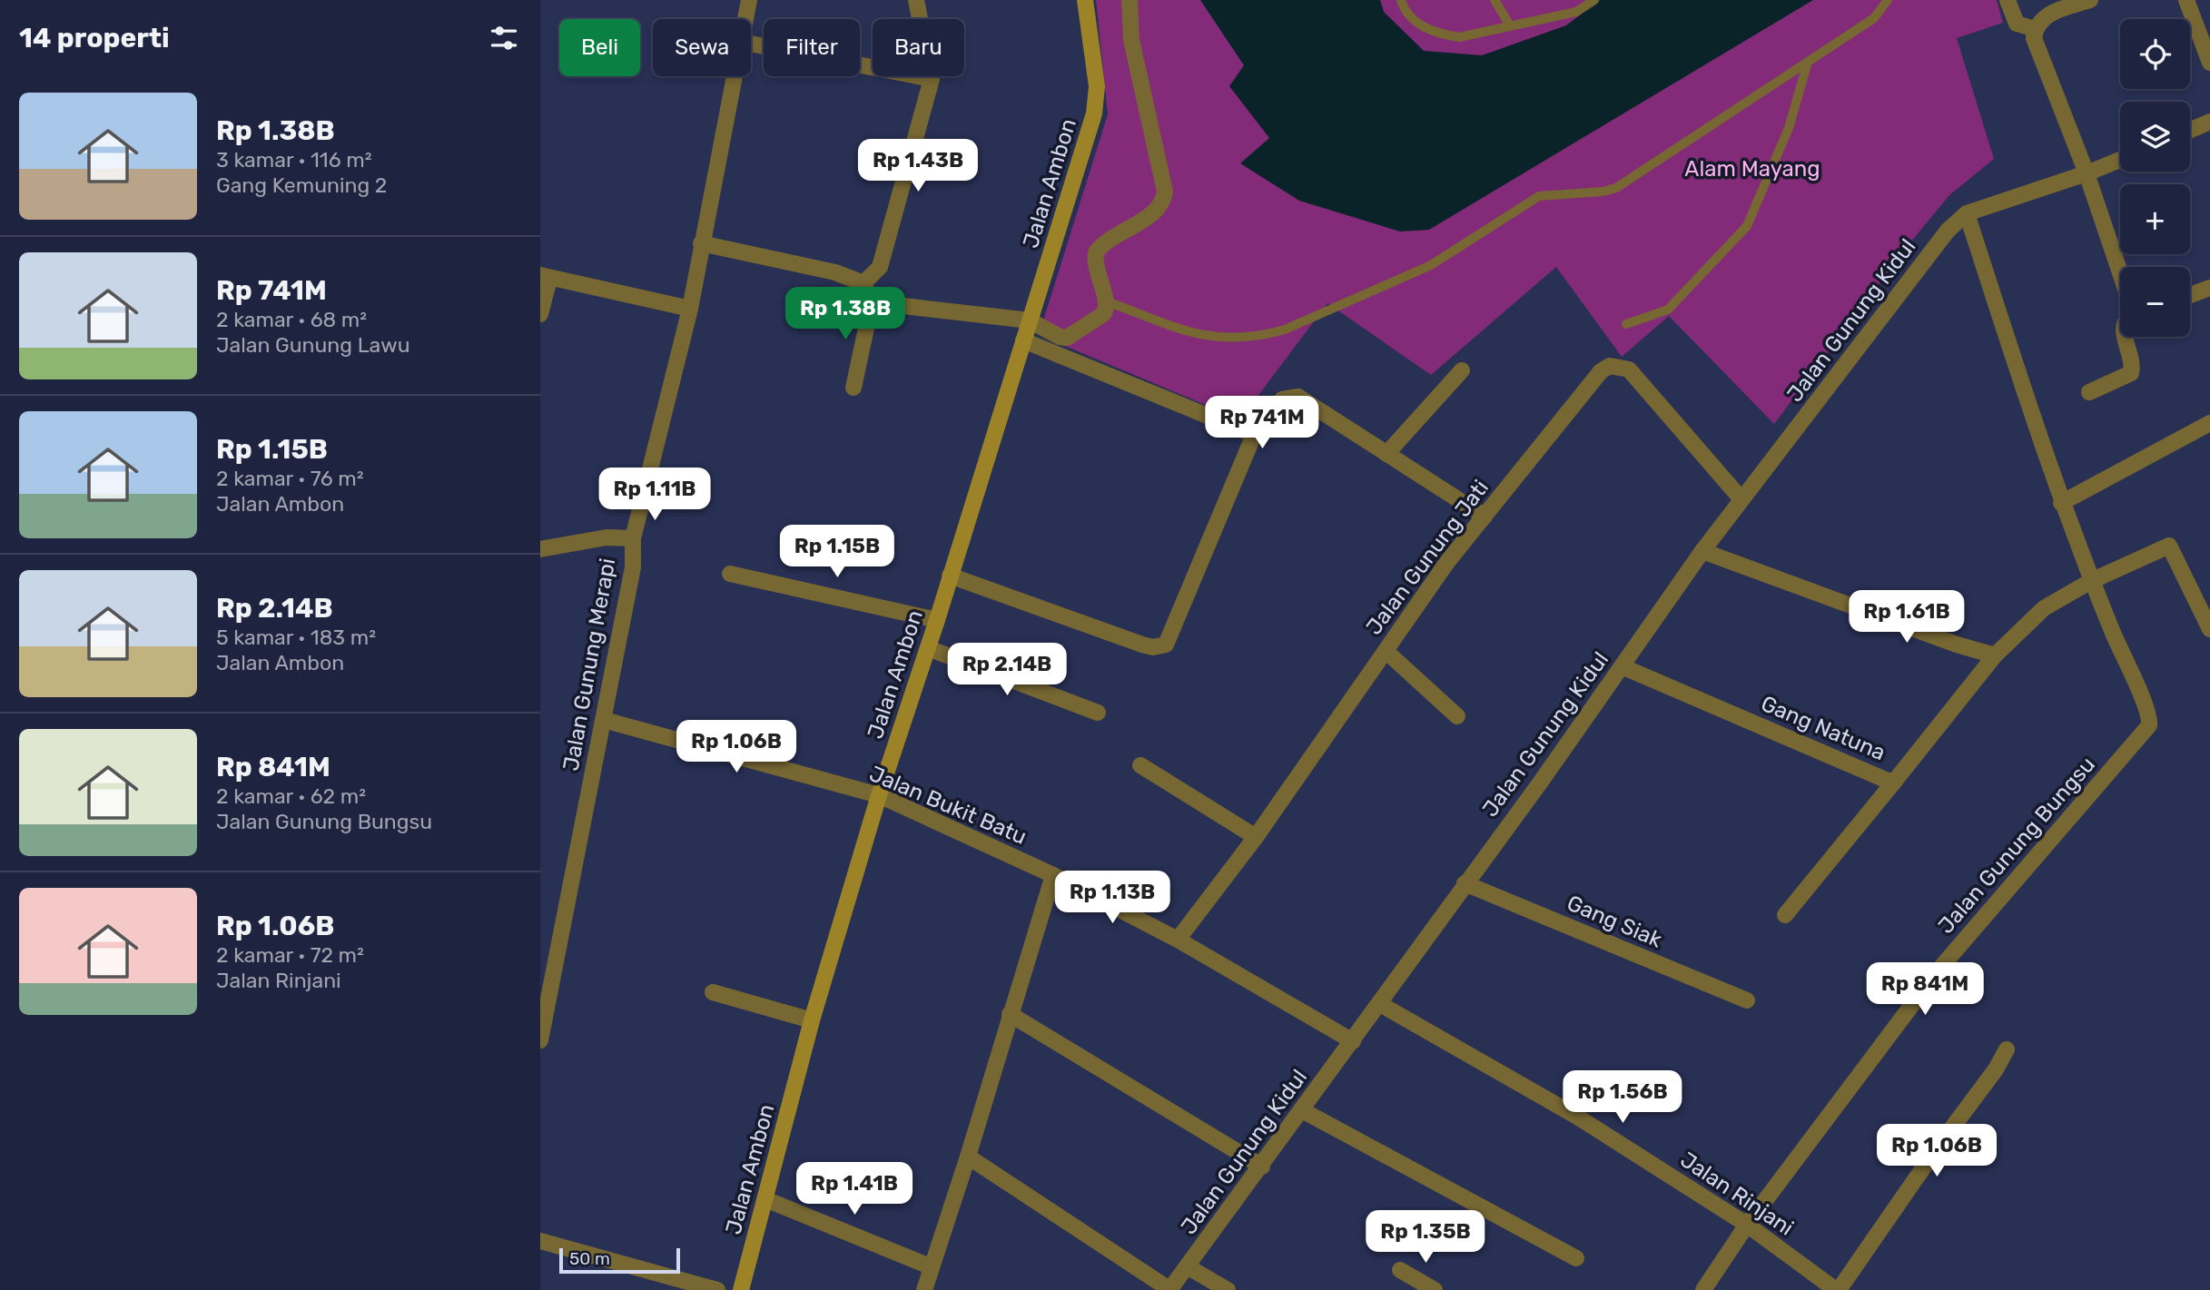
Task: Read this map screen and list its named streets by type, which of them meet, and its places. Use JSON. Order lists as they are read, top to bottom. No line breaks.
{"streets":{"street":["Jalan Ambon","Jalan Gunung Kidul","Jalan Gunung Jati","Jalan Gunung Merapi","Gang Natuna","Jalan Bukit Batu","Jalan Gunung Bungsu","Gang Siak","Jalan Rinjani"]},"crossings":[["Jalan Ambon","Jalan Bukit Batu"],["Jalan Gunung Kidul","Jalan Gunung Jati"],["Jalan Gunung Kidul","Gang Natuna"],["Jalan Gunung Kidul","Jalan Bukit Batu"],["Jalan Gunung Kidul","Gang Siak"],["Jalan Gunung Kidul","Jalan Rinjani"],["Jalan Gunung Jati","Jalan Bukit Batu"],["Jalan Gunung Merapi","Jalan Bukit Batu"],["Gang Natuna","Jalan Gunung Bungsu"],["Jalan Gunung Bungsu","Jalan Rinjani"]],"parks":["Alam Mayang"],"scale_bar":"50 m","page":{"heading":"14 properti","map_buttons":["+","−"],"chip":["Beli","Sewa","Filter","Baru"],"list":[{"name":"Rp 1.38B","note":"3 kamar · 116 m² · Gang Kemuning 2"},{"name":"Rp 741M","note":"2 kamar · 68 m² · Jalan Gunung Lawu"},{"name":"Rp 1.15B","note":"2 kamar · 76 m² · Jalan Ambon"},{"name":"Rp 2.14B","note":"5 kamar · 183 m² · Jalan Ambon"},{"name":"Rp 841M","note":"2 kamar · 62 m² · Jalan Gunung Bungsu"},{"name":"Rp 1.06B","note":"2 kamar · 72 m² · Jalan Rinjani"}],"price":["Rp 1.43B","Rp 1.38B","Rp 741M","Rp 1.11B","Rp 1.15B","Rp 1.61B","Rp 2.14B","Rp 1.06B","Rp 1.13B","Rp 841M","Rp 1.56B","Rp 1.06B","Rp 1.41B","Rp 1.35B"],"scale":"50 m"}}
